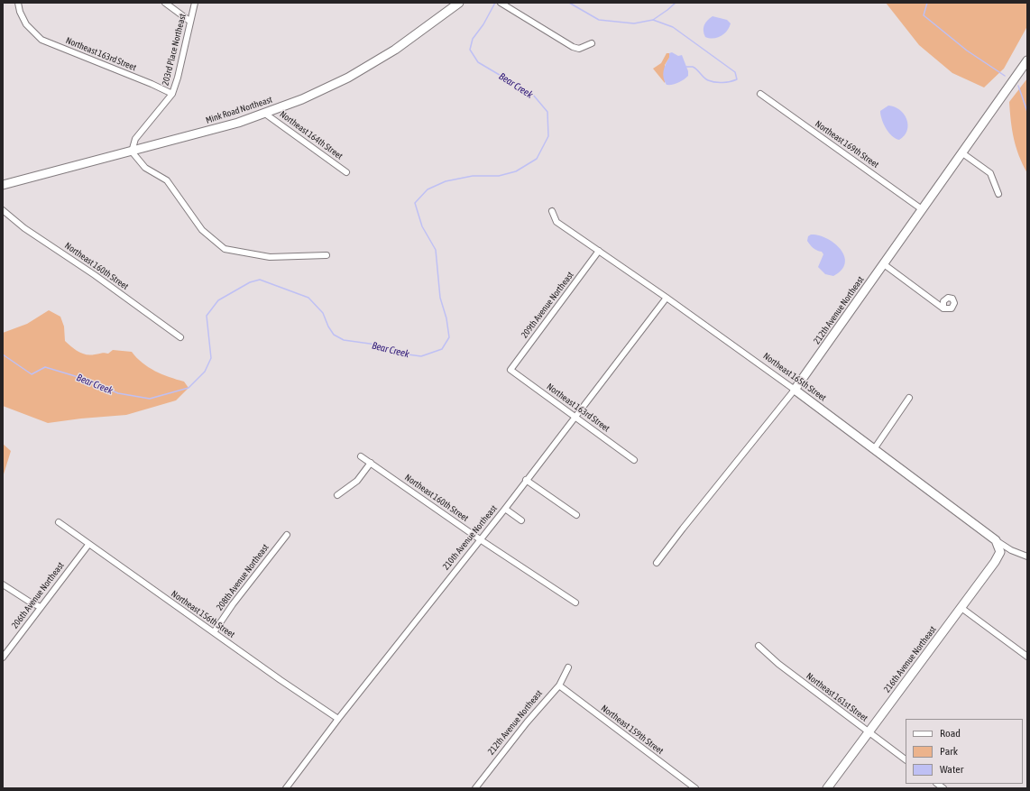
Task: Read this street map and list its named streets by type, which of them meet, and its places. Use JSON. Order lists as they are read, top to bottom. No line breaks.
{"streets":{"street":["203rd Place Northeast","Northeast 163rd Street","Mink Road Northeast","Northeast 164th Street","Northeast 169th Street","Northeast 160th Street","209th Avenue Northeast","212th Avenue Northeast","Northeast 165th Street","210th Avenue Northeast","208th Avenue Northeast","206th Avenue Northeast","Northeast 156th Street","216th Avenue Northeast","Northeast 161st Street","Northeast 159th Street"]},"crossings":[["203rd Place Northeast","Northeast 163rd Street"],["203rd Place Northeast","Mink Road Northeast"],["Northeast 163rd Street","209th Avenue Northeast"],["Northeast 163rd Street","210th Avenue Northeast"],["Mink Road Northeast","Northeast 164th Street"],["Northeast 169th Street","212th Avenue Northeast"],["Northeast 160th Street","210th Avenue Northeast"],["209th Avenue Northeast","Northeast 165th Street"],["212th Avenue Northeast","Northeast 165th Street"],["212th Avenue Northeast","Northeast 159th Street"],["Northeast 165th Street","210th Avenue Northeast"],["Northeast 165th Street","216th Avenue Northeast"],["210th Avenue Northeast","Northeast 156th Street"],["208th Avenue Northeast","Northeast 156th Street"],["206th Avenue Northeast","Northeast 156th Street"],["216th Avenue Northeast","Northeast 161st Street"]],"water":["Bear Creek"],"legend":["Road","Park","Water"]}
